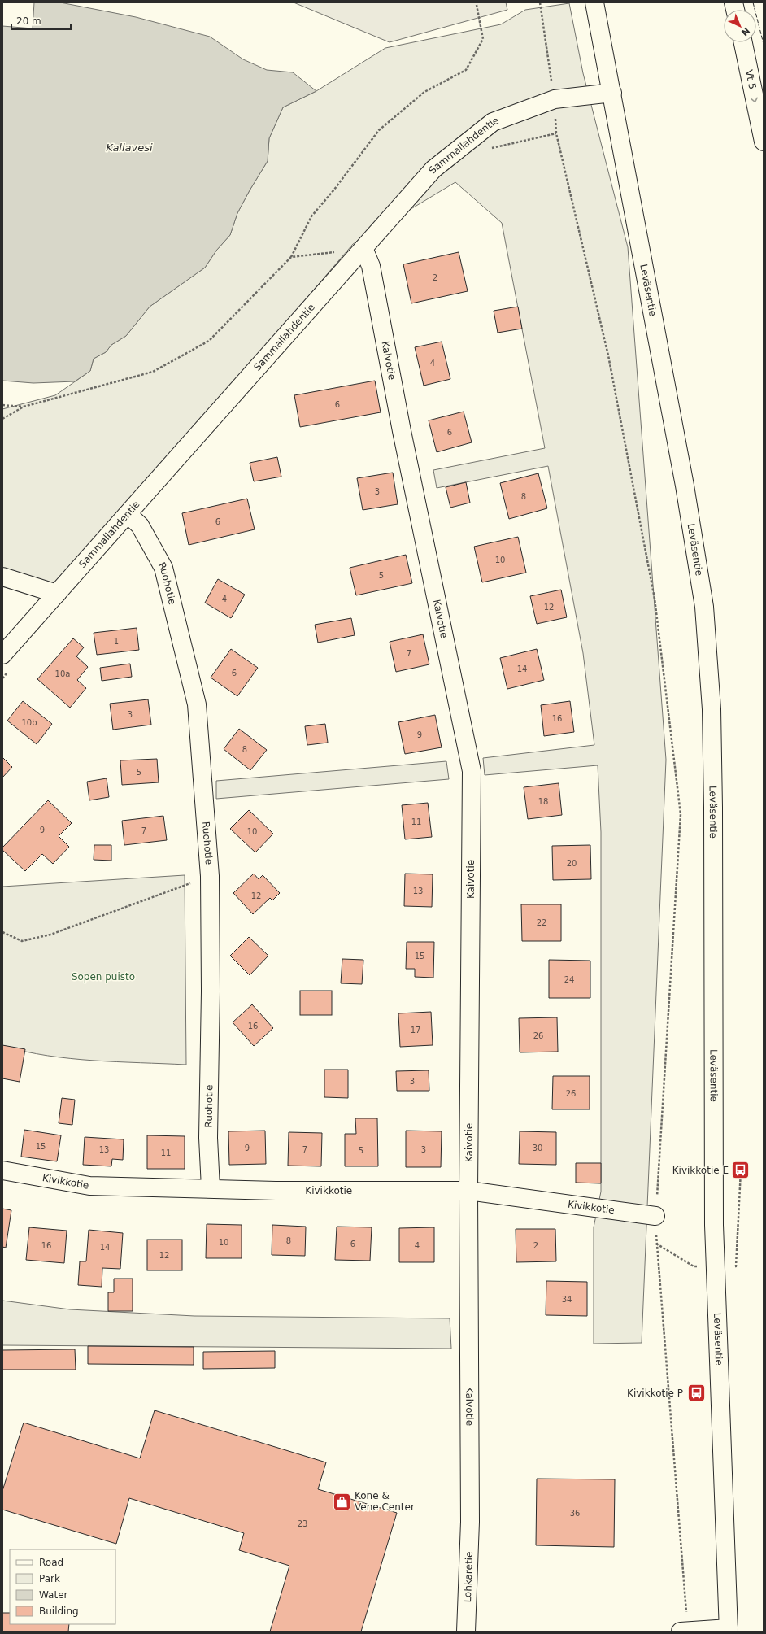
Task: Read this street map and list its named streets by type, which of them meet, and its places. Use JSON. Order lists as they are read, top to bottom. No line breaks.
{"streets":{"main road":["Vt 5","Sammallahdentie","Leväsentie","Kaivotie","Ruohotie","Kivikkotie","Lohkaretie"]},"crossings":[["Sammallahdentie","Leväsentie"],["Sammallahdentie","Kaivotie"],["Sammallahdentie","Ruohotie"],["Kaivotie","Kivikkotie"],["Kaivotie","Lohkaretie"],["Ruohotie","Kivikkotie"]],"one_way":["Vt 5"],"water":["Kallavesi"],"parks":["Sopen puisto"],"places":{"bus stop":["Kivikkotie E","Kivikkotie P"],"shop":["Kone & Vene Center"]},"house_numbers":["2","4","6","6","3","8","6","10","5","4","12","1","7","14","6","10a","3","16","10b","9","8","5","18","11","9","7","10","20","13","12","22","15","24","16","17","26","3","26","15","9","30","13","7","3","5","11","8","10","6","16","4","2","14","12","34","36","23"],"legend":["Road","Park","Water","Building"],"scale_bar":"20 m","north":"bottom right"}
